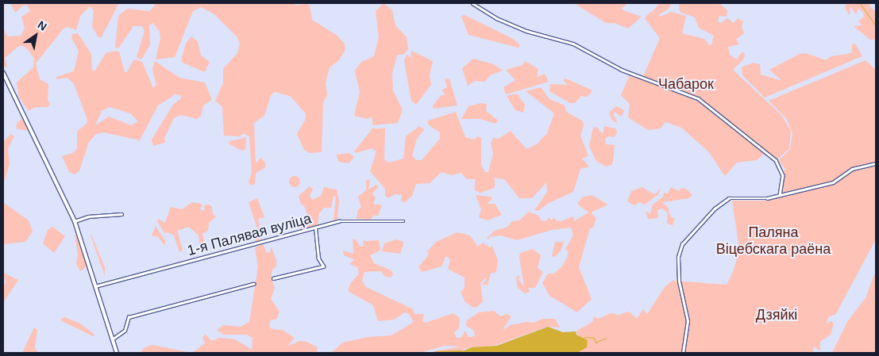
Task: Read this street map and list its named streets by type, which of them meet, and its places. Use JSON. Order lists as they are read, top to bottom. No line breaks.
{"streets":{"street":["1-я Палявая вуліца"]},"parks":["Чабарок","Паляна Віцебскага раёна","Дзяйкі"],"north":"top right"}
